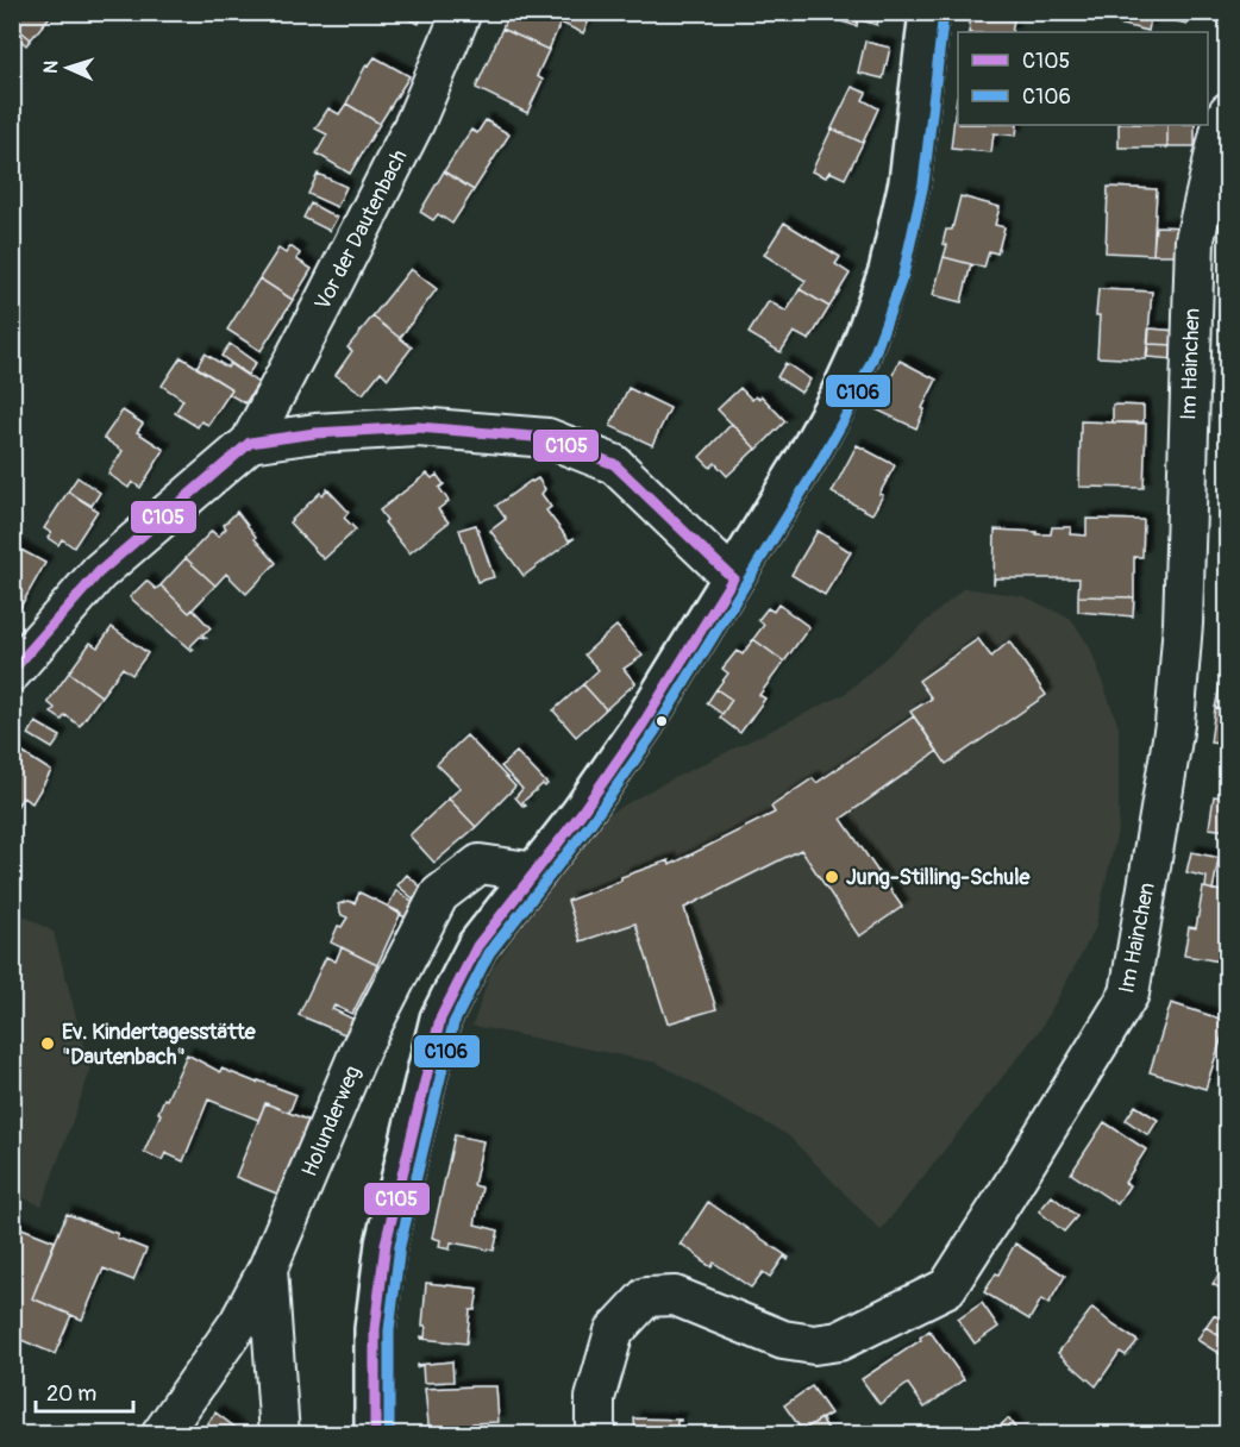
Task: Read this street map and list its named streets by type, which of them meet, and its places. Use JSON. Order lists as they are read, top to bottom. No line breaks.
{"streets":{"street":["Vor der Dautenbach","Im Hainchen","Holunderweg"]},"places":["Jung-Stilling-Schule","Ev. Kindertagesstätte \"Dautenbach\""],"lines":["transit line C106","transit line C105"],"legend":["C105","C106"],"scale_bar":"20 m","north":"left"}
